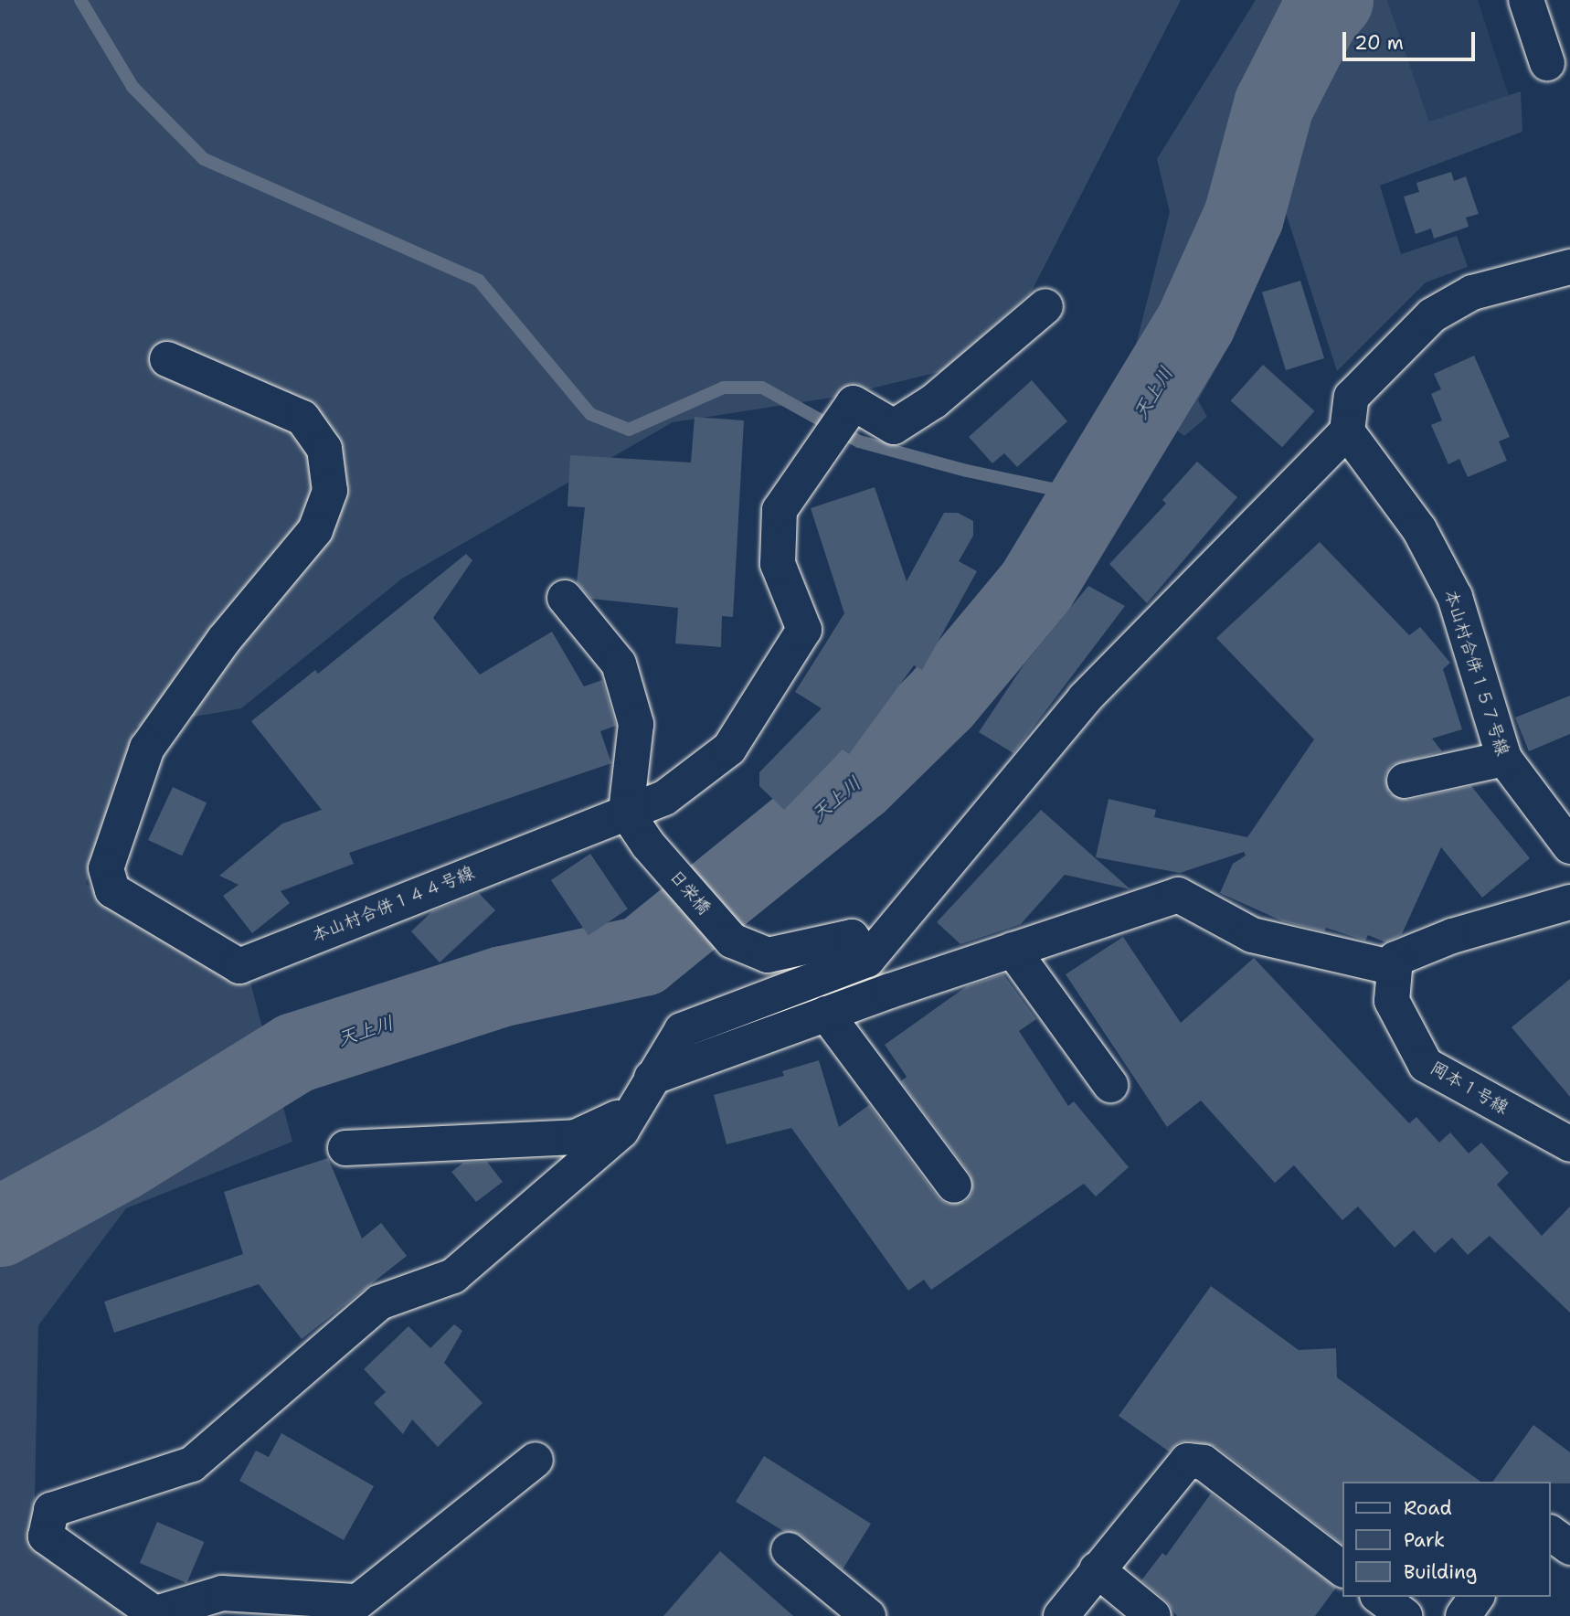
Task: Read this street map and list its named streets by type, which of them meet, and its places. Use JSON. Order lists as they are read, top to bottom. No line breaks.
{"streets":{"street":["本山村合併１５７号線","日栄橋","本山村合併１４４号線","岡本１号線"]},"crossings":[["日栄橋","本山村合併１４４号線"]],"water":["天上川"],"legend":["Road","Park","Building"],"scale_bar":"20 m"}
